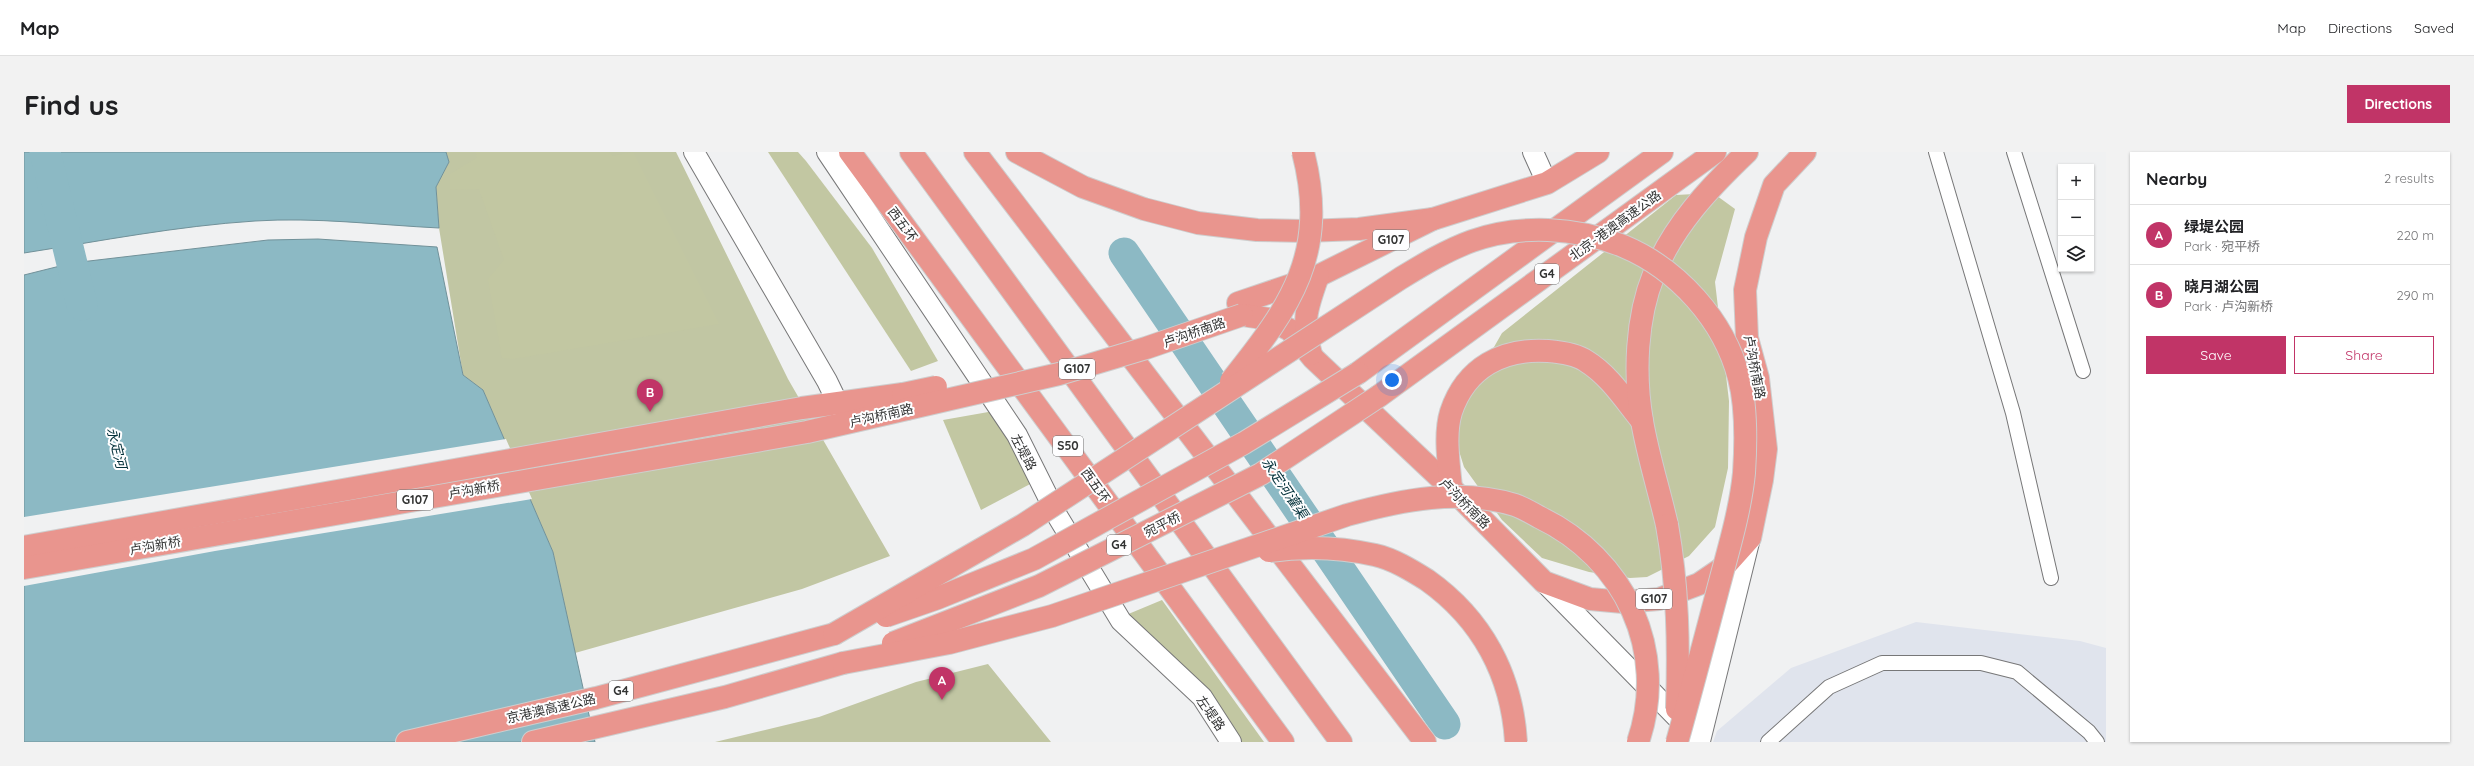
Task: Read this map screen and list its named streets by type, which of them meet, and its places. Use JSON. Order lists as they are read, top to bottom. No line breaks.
{"streets":{"highway":["西五环","北京-港澳高速公路","G107","G4","卢沟桥南路","S50","卢沟新桥","宛平桥","京港澳高速公路"],"street":["左堤路"]},"crossings":[["北京-港澳高速公路","宛平桥"],["G4","宛平桥"],["G4","京港澳高速公路"],["卢沟桥南路","卢沟新桥"]],"water":["永定河","永定河灌渠"],"page":{"header":"Map","nav":["Map","Directions","Saved"],"buttons":["Directions",["Save","Share"]],"title":"Find us","heading":["Nearby","2 results"],"map_buttons":["+","−"],"list":[{"mark":"A","name":"绿堤公园","note":"Park · 宛平桥","value":"220 m"},{"mark":"B","name":"晓月湖公园","note":"Park · 卢沟新桥","value":"290 m"}],"pins":["B","A"]}}
